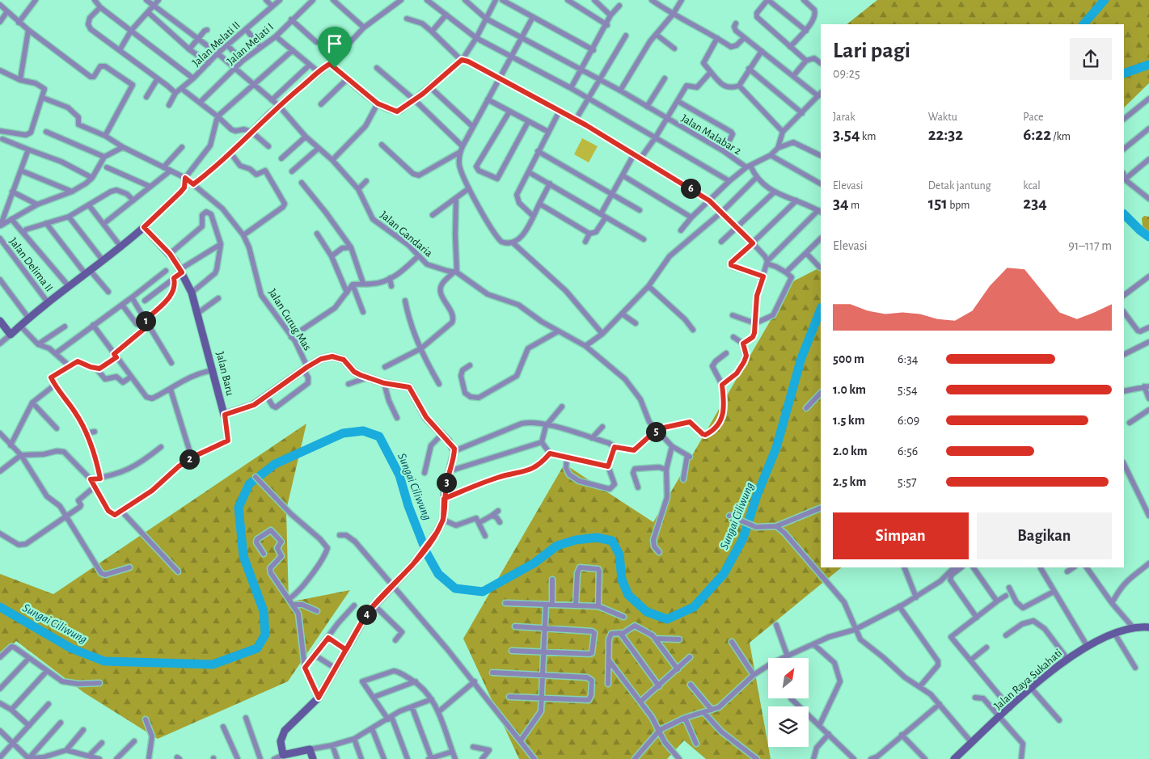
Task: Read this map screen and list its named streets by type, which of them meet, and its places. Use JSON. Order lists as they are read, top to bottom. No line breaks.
{"streets":{"street":["Jalan Melati II","Jalan Melati I","Jalan Malabar 2","Jalan Gandaria","Jalan Delima II","Jalan Curug Mas","Jalan Baru","Jalan Raya Sukahati"]},"crossings":[["Jalan Melati II","Jalan Gandaria"],["Jalan Melati I","Jalan Gandaria"],["Jalan Curug Mas","Jalan Baru"]],"water":["Sungai Ciliwung"],"north":"top right","page":{"heading":["Lari pagi","09:25"],"stats":[["Jarak","3.54 km"],["Waktu","22:32"],["Pace","6:22 /km"],["Elevasi","34 m"],["Detak jantung","151 bpm"],["kcal","234"]],"pins":["6","1","5","2","3","4"],"chart":["Elevasi","91–117 m"],"list":[{"name":"500 m","note":"6:34"},{"name":"1.0 km","note":"5:54"},{"name":"1.5 km","note":"6:09"},{"name":"2.0 km","note":"6:56"},{"name":"2.5 km","note":"5:57"}],"buttons":["Simpan","Bagikan"]}}
